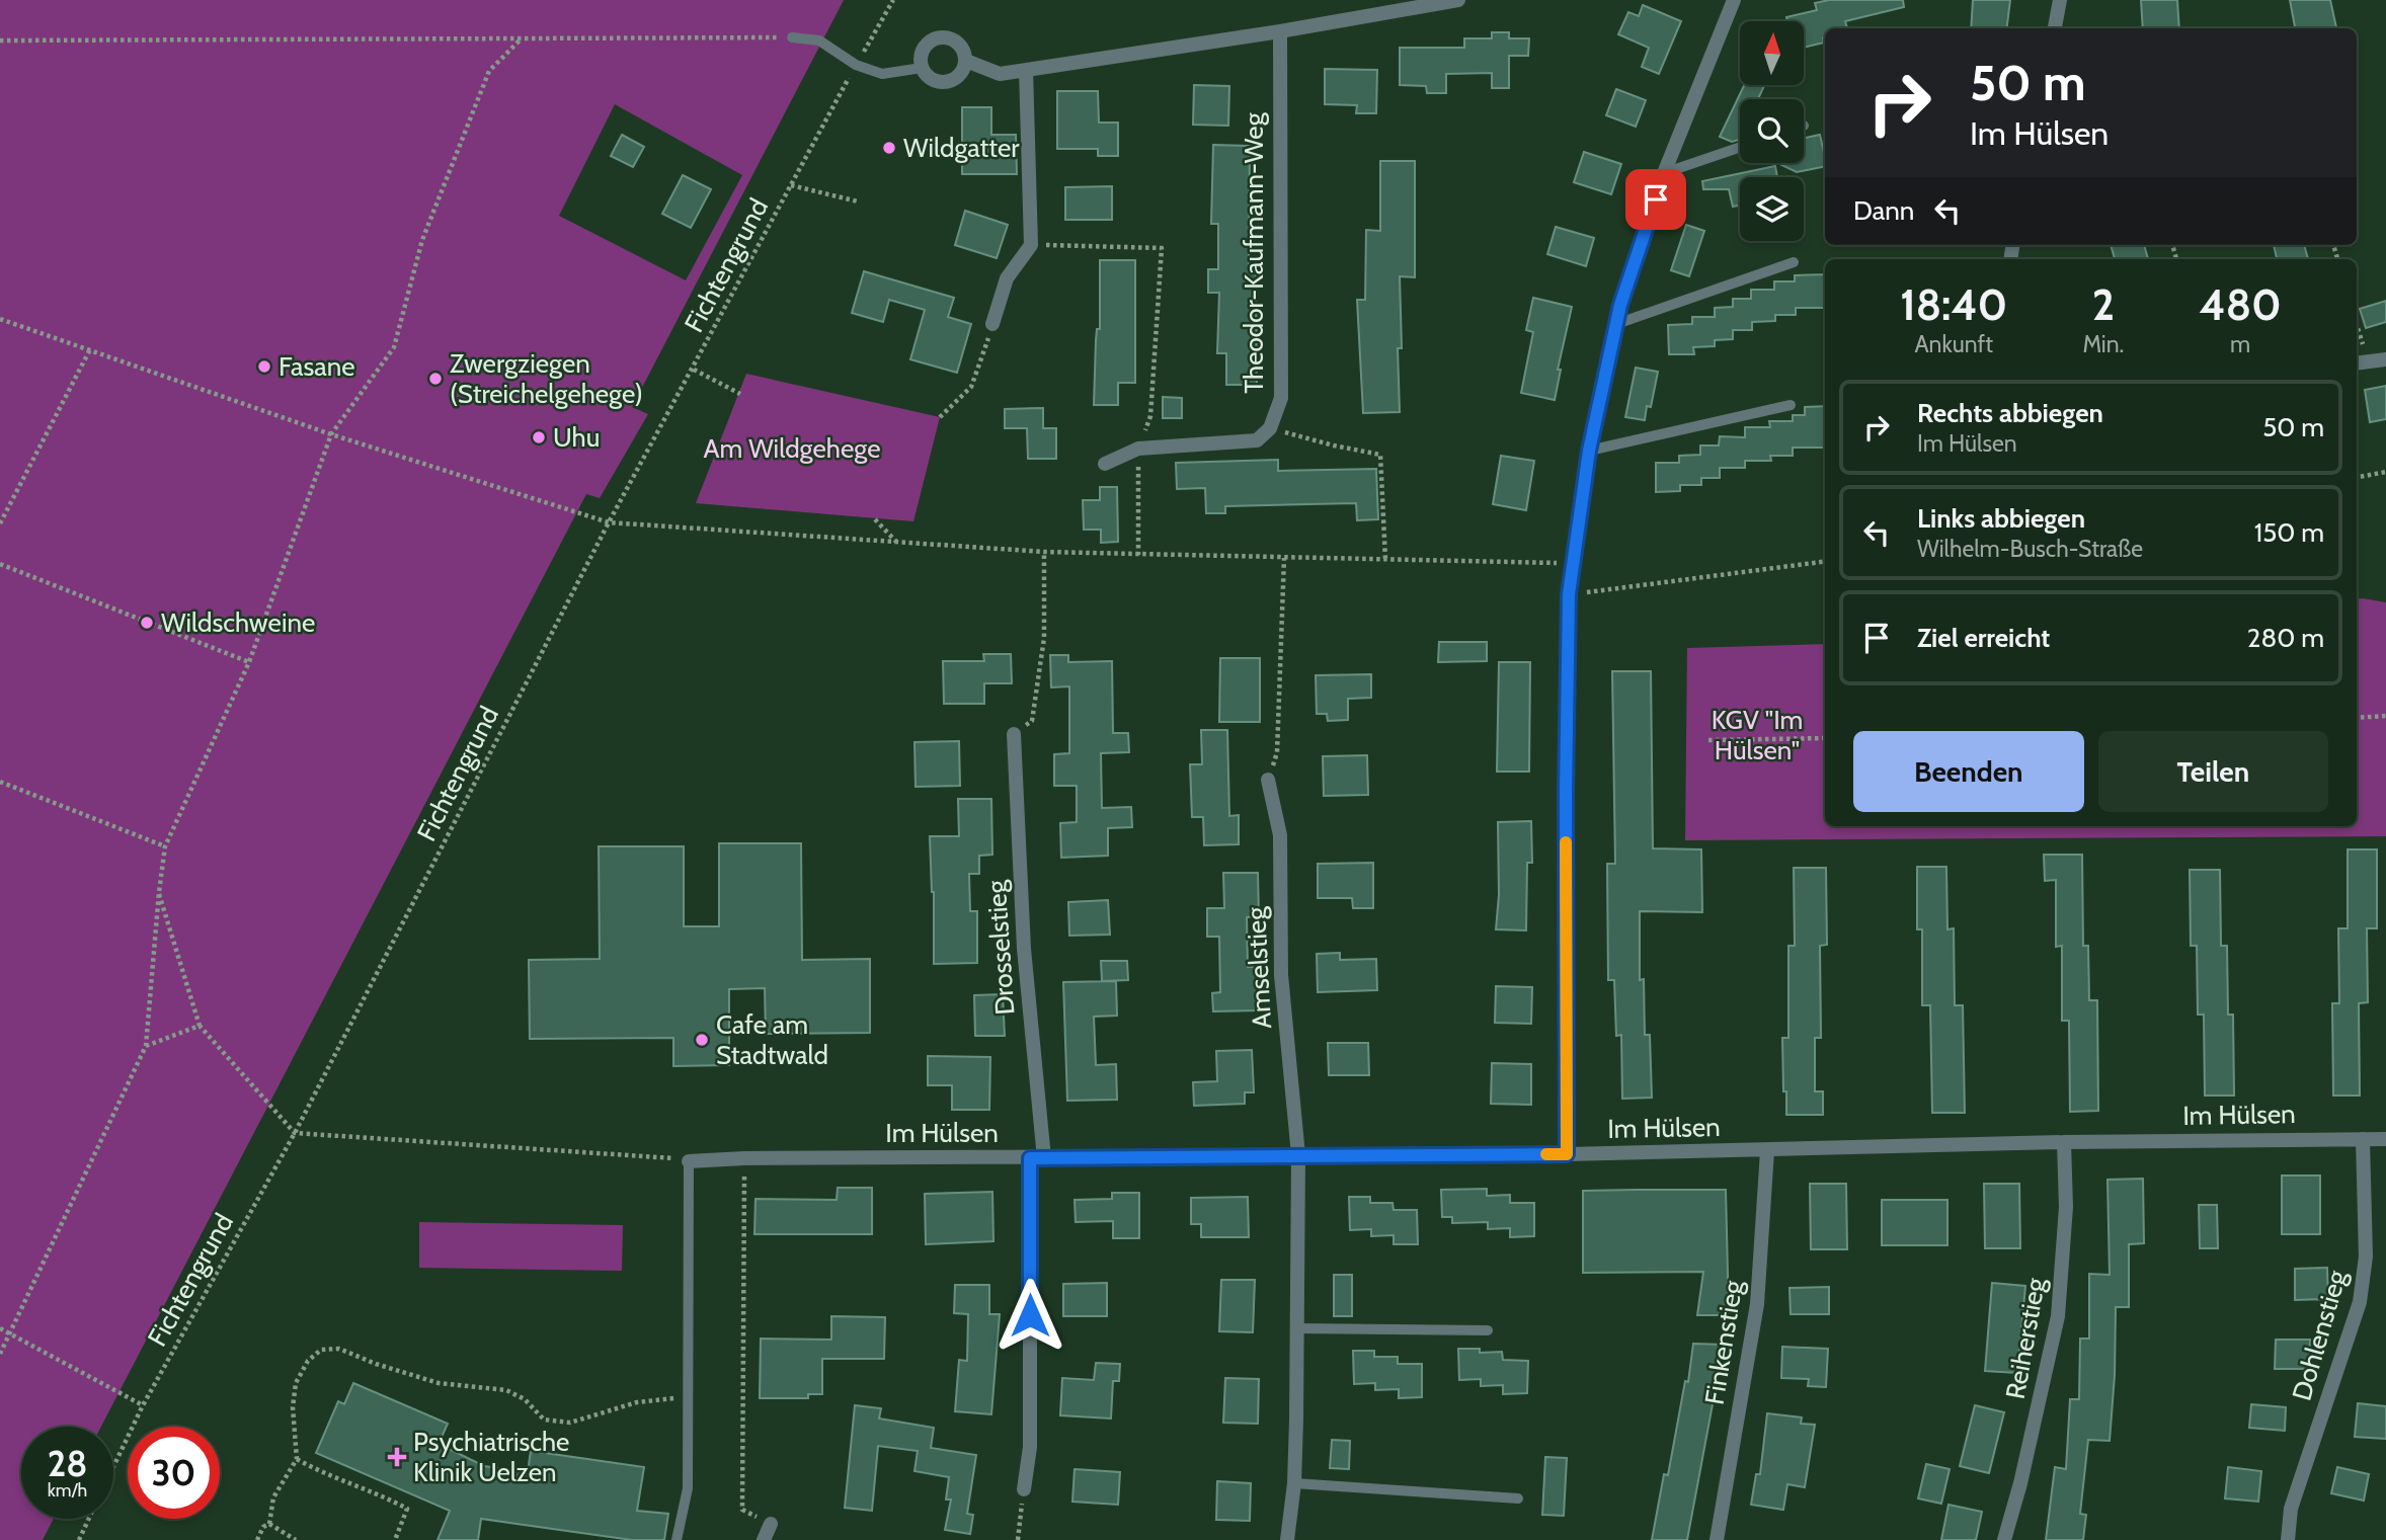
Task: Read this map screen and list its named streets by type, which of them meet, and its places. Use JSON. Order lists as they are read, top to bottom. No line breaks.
{"streets":{"street":["Theodor-Kaufmann-Weg","Drosselstieg","Amselstieg","Im Hülsen","Dohlenstieg","Reiherstieg","Finkenstieg"],"path":["Fichtengrund"]},"crossings":[["Drosselstieg","Im Hülsen"],["Amselstieg","Im Hülsen"],["Im Hülsen","Dohlenstieg"],["Im Hülsen","Reiherstieg"],["Im Hülsen","Finkenstieg"]],"parks":["Am Wildgehege","KGV \"Im Hülsen\""],"places":{"other":["Wildgatter","Fasane","Zwergziegen (Streichelgehege)","Uhu","Wildschweine","Cafe am Stadtwald"],"health":["Psychiatrische Klinik Uelzen"]},"north":"top","page":{"turn":["50 m","Im Hülsen"],"then":"Dann","eta":["18:40","Ankunft","2","Min.","480","m"],"list":[{"name":"Rechts abbiegen","note":"Im Hülsen","value":"50 m"},{"name":"Links abbiegen","note":"Wilhelm-Busch-Straße","value":"150 m"},{"name":"Ziel erreicht","value":"280 m"}],"buttons":["Beenden","Teilen"],"speed":"28 km/h","limit":"30"}}
